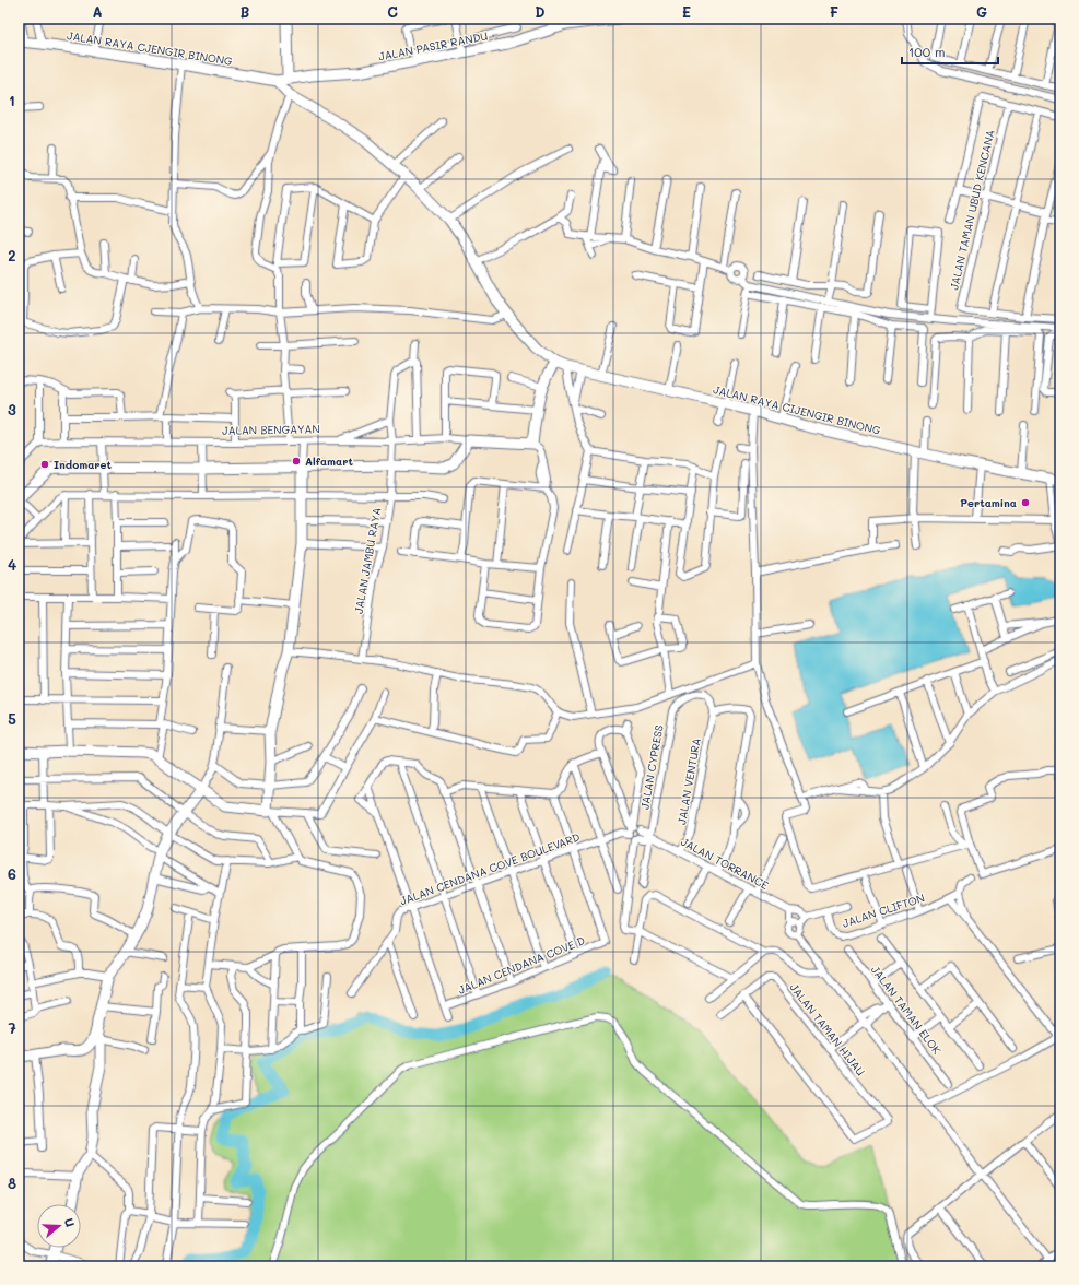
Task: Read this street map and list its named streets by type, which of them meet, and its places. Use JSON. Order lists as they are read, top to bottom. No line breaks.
{"streets":{"street":["JALAN PASIR RANDU","JALAN RAYA CJENGIR BINONG","JALAN TAMAN UBUD KENCANA","JALAN RAYA CIJENGIR BINONG","JALAN BENGAYAN","JALAN JAMBU RAYA","JALAN CYPRESS","JALAN VENTURA","JALAN TORRANCE","JALAN CENDANA COVE BOULEVARD","JALAN CLIFTON","JALAN CENDANA COVE D","JALAN TAMAN ELOK","JALAN TAMAN HIJAU"]},"crossings":[["JALAN PASIR RANDU","JALAN RAYA CJENGIR BINONG"],["JALAN PASIR RANDU","JALAN RAYA CIJENGIR BINONG"],["JALAN RAYA CJENGIR BINONG","JALAN RAYA CIJENGIR BINONG"],["JALAN BENGAYAN","JALAN JAMBU RAYA"],["JALAN CYPRESS","JALAN VENTURA"],["JALAN CYPRESS","JALAN TORRANCE"],["JALAN VENTURA","JALAN TORRANCE"],["JALAN TORRANCE","JALAN CENDANA COVE BOULEVARD"],["JALAN TORRANCE","JALAN CLIFTON"],["JALAN CENDANA COVE BOULEVARD","JALAN CENDANA COVE D"]],"places":["Alfamart","Indomaret","Pertamina"],"scale_bar":"100 m","north":"right","grid":{"columns":["A","B","C","D","E","F","G"],"rows":["1","2","3","4","5","6","7","8"]}}
